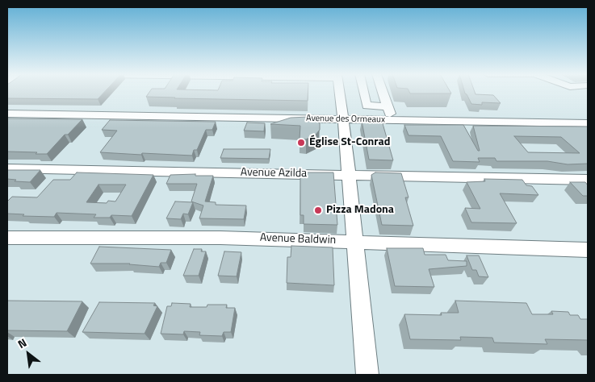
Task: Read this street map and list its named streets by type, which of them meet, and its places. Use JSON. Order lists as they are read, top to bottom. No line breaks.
{"streets":{"street":["Avenue des Ormeaux","Avenue Azilda","Avenue Baldwin"]},"places":["Église St-Conrad","Pizza Madona"],"north":"top left"}
